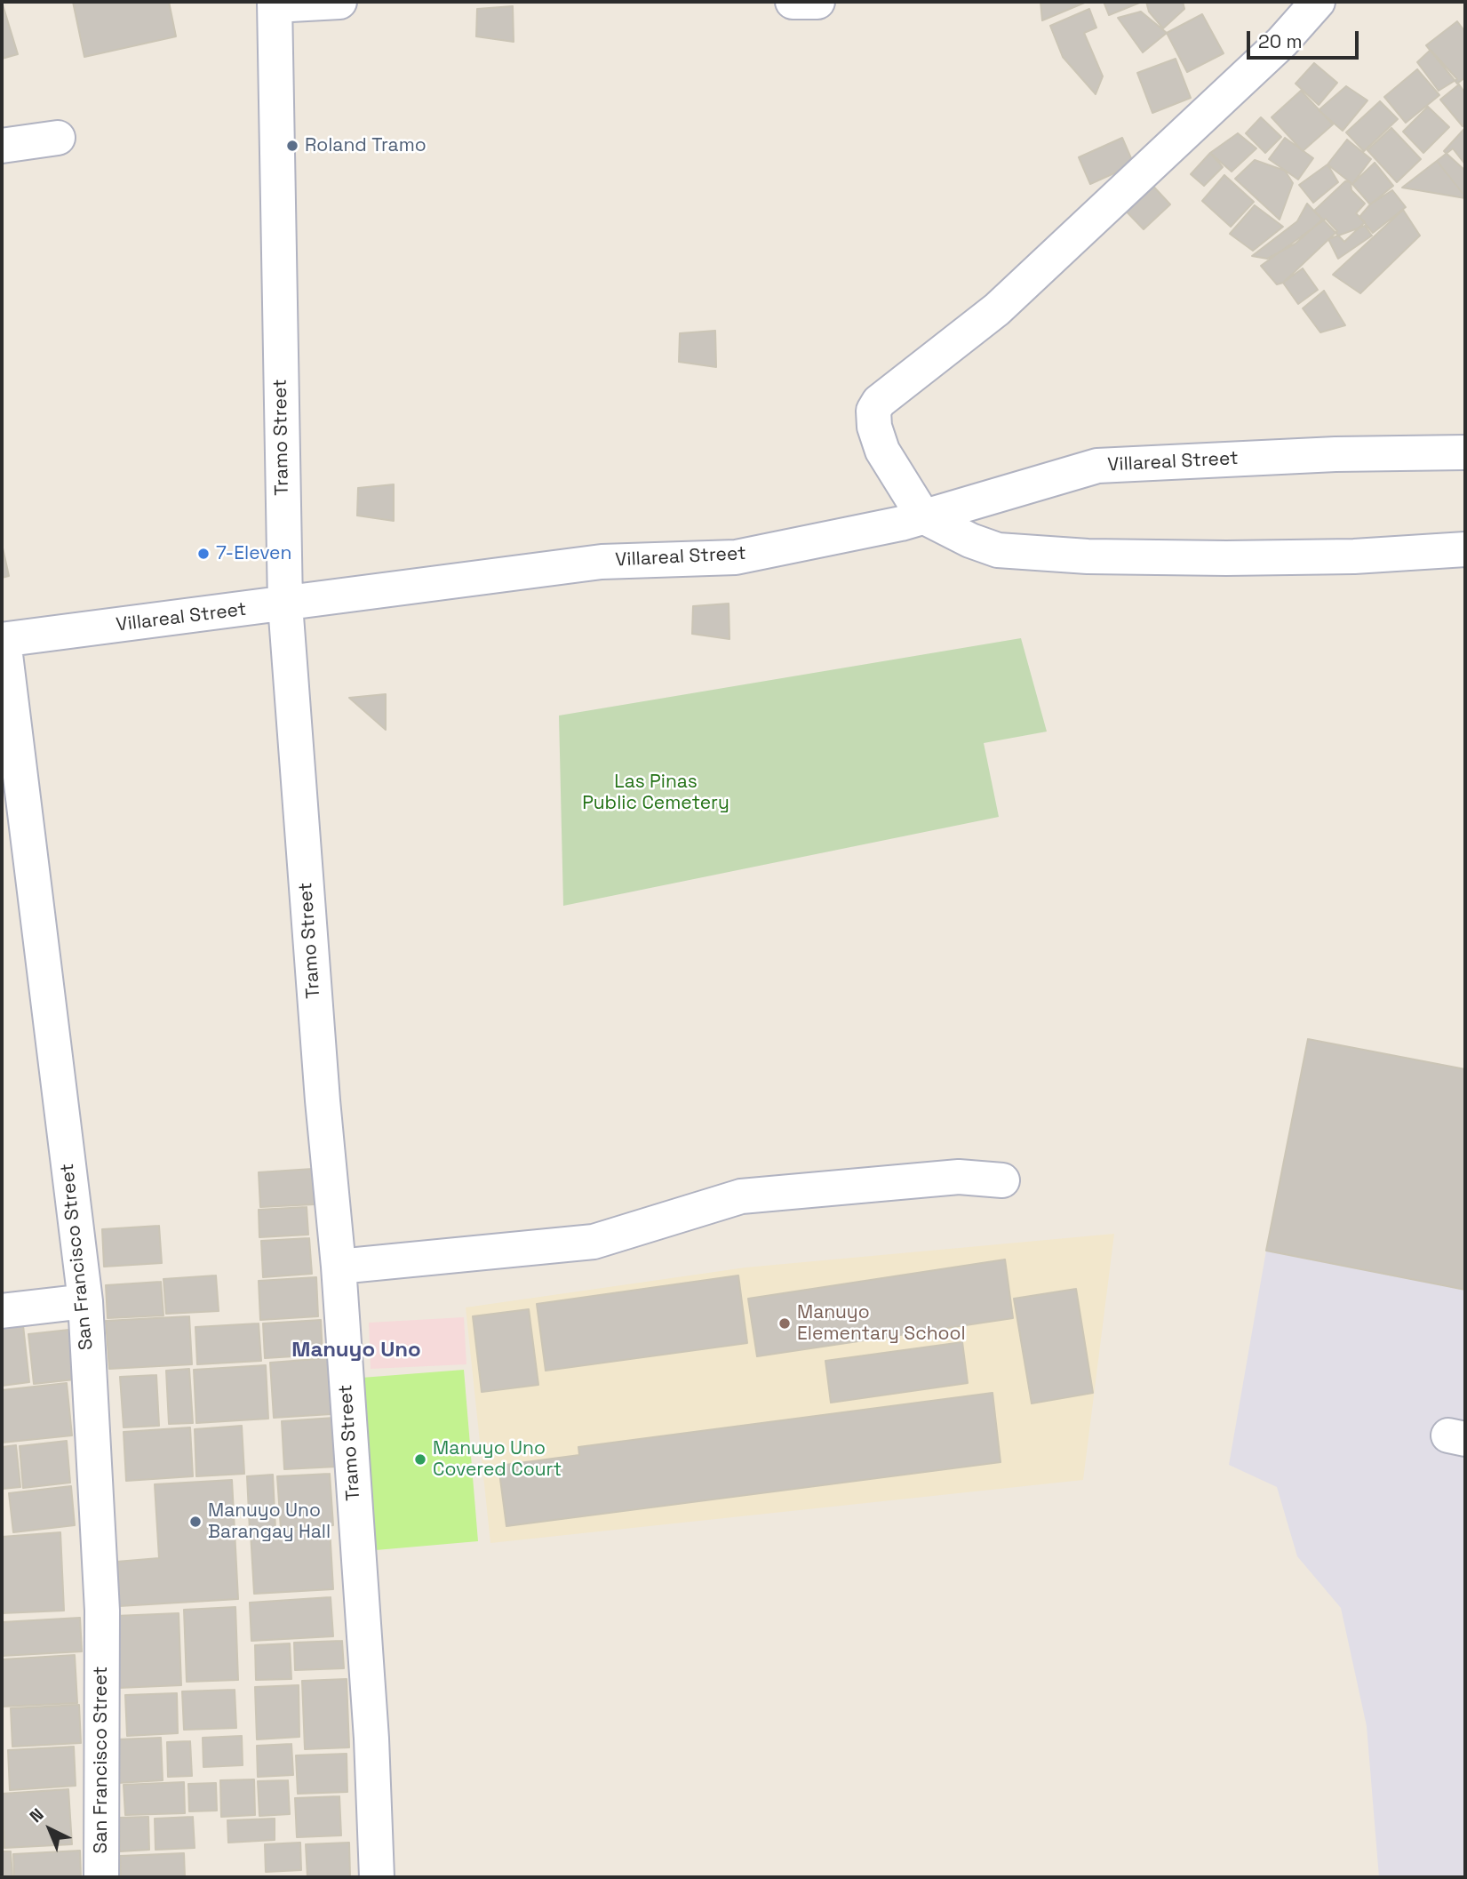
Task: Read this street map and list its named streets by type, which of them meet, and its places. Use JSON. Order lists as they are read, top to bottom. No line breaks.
{"streets":{"street":["Tramo Street","Villareal Street","San Francisco Street"]},"crossings":[["Tramo Street","Villareal Street"],["Villareal Street","San Francisco Street"]],"districts":["Manuyo Uno"],"parks":["Las Pinas Public Cemetery"],"places":["Roland Tramo","7-Eleven","Manuyo Elementary School","Manuyo Uno Covered Court","Manuyo Uno Barangay Hall"],"scale_bar":"20 m","north":"top left"}
